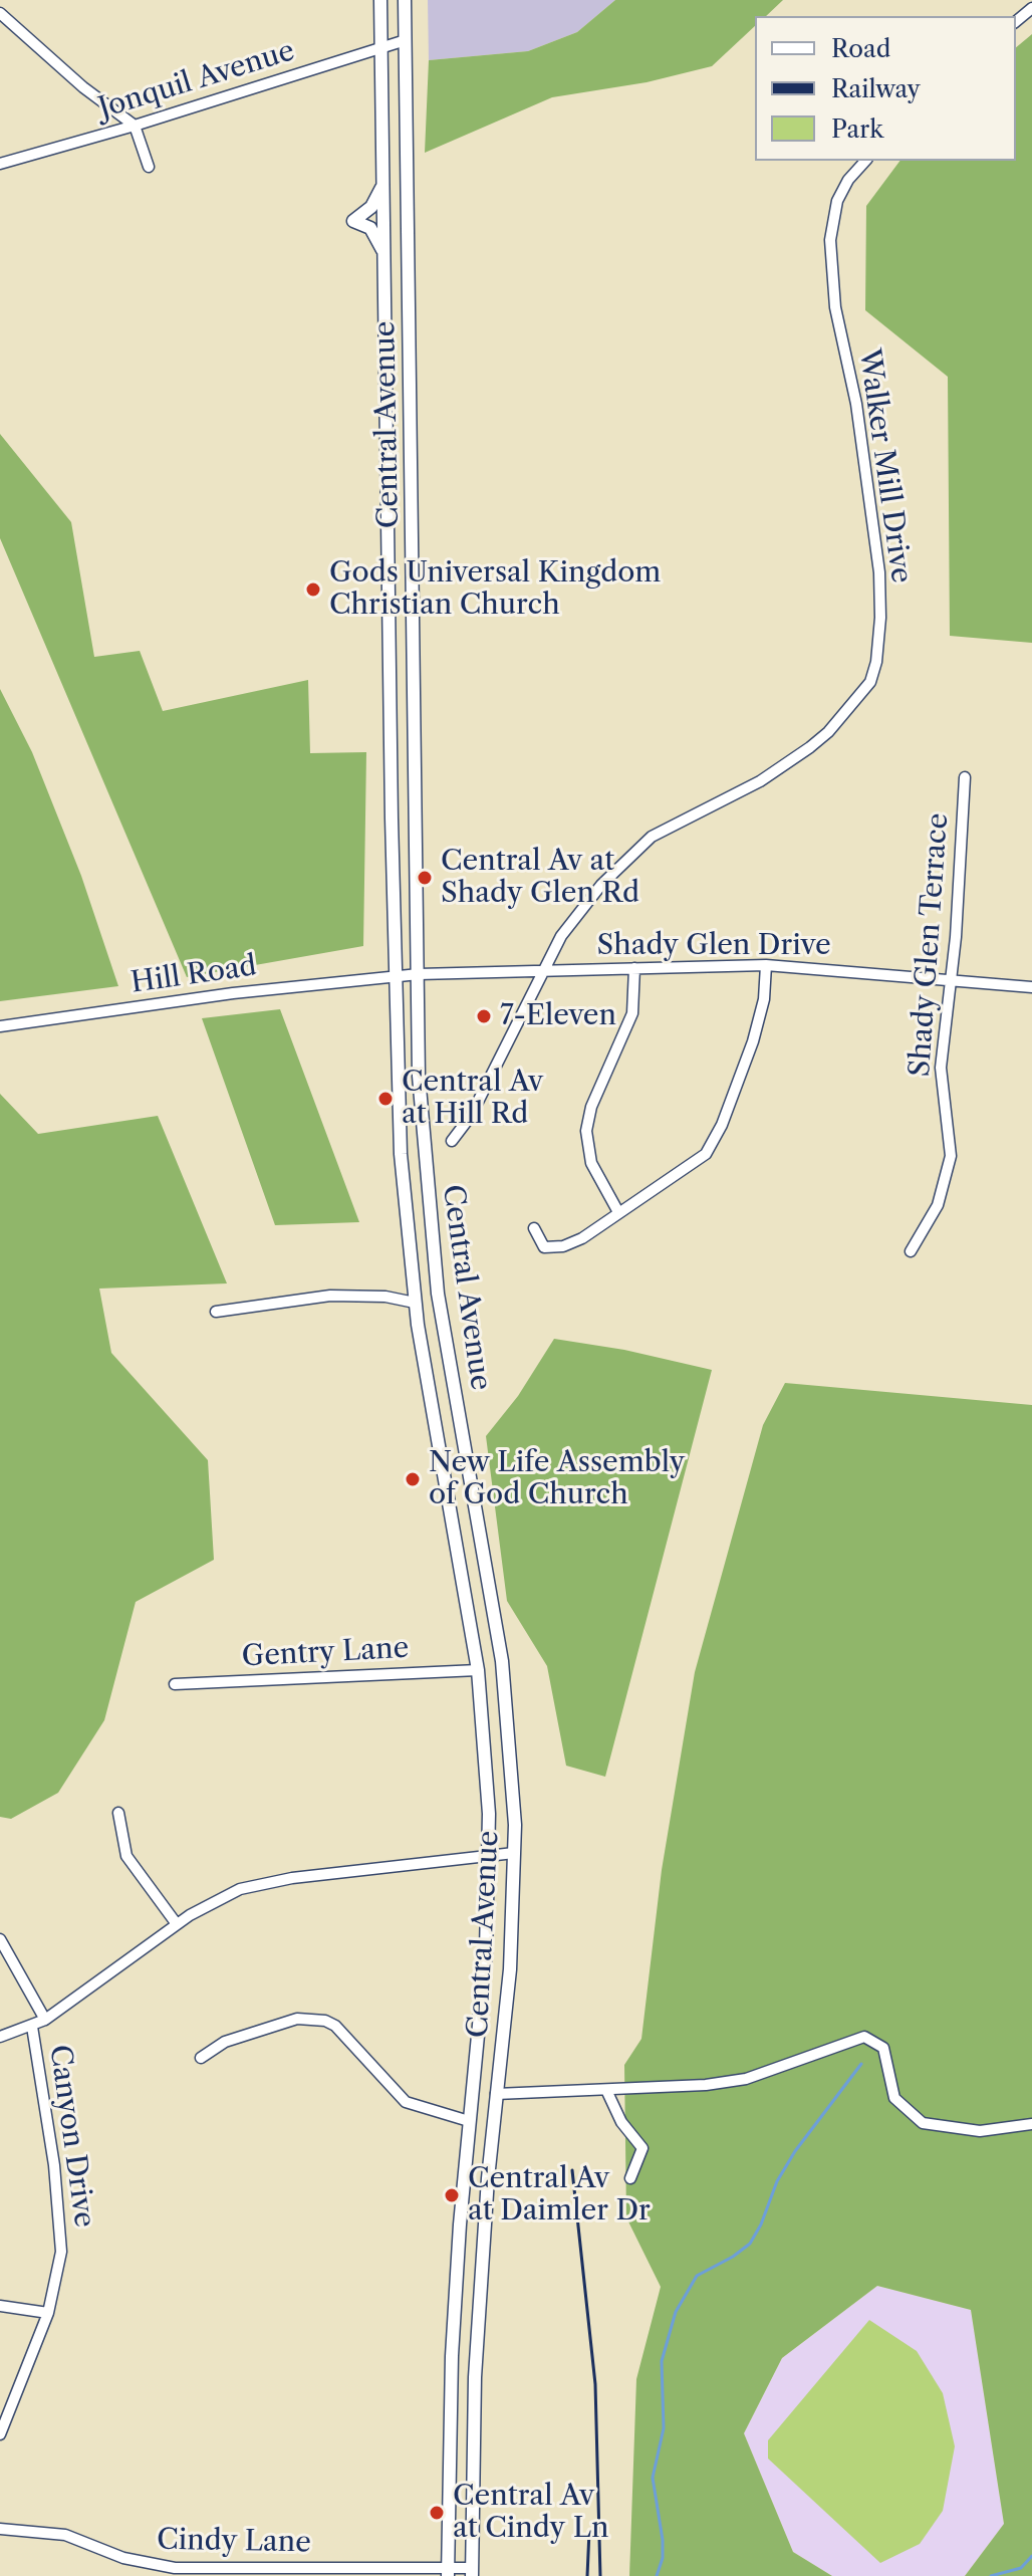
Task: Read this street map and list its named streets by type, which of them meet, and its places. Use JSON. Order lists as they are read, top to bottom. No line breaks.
{"streets":{"main road":["Central Avenue"],"street":["Jonquil Avenue","Walker Mill Drive","Shady Glen Terrace","Shady Glen Drive","Hill Road","Gentry Lane","Canyon Drive","Cindy Lane"]},"crossings":[["Jonquil Avenue","Central Avenue"],["Central Avenue","Shady Glen Drive"],["Central Avenue","Hill Road"],["Central Avenue","Gentry Lane"],["Central Avenue","Cindy Lane"],["Walker Mill Drive","Shady Glen Drive"],["Shady Glen Terrace","Shady Glen Drive"],["Shady Glen Drive","Hill Road"]],"places":["Gods Universal Kingdom Christian Church","Central Av at Shady Glen Rd","7-Eleven","Central Av at Hill Rd","New Life Assembly of God Church","Central Av at Daimler Dr","Central Av at Cindy Ln"],"legend":["Road","Railway","Park"]}
